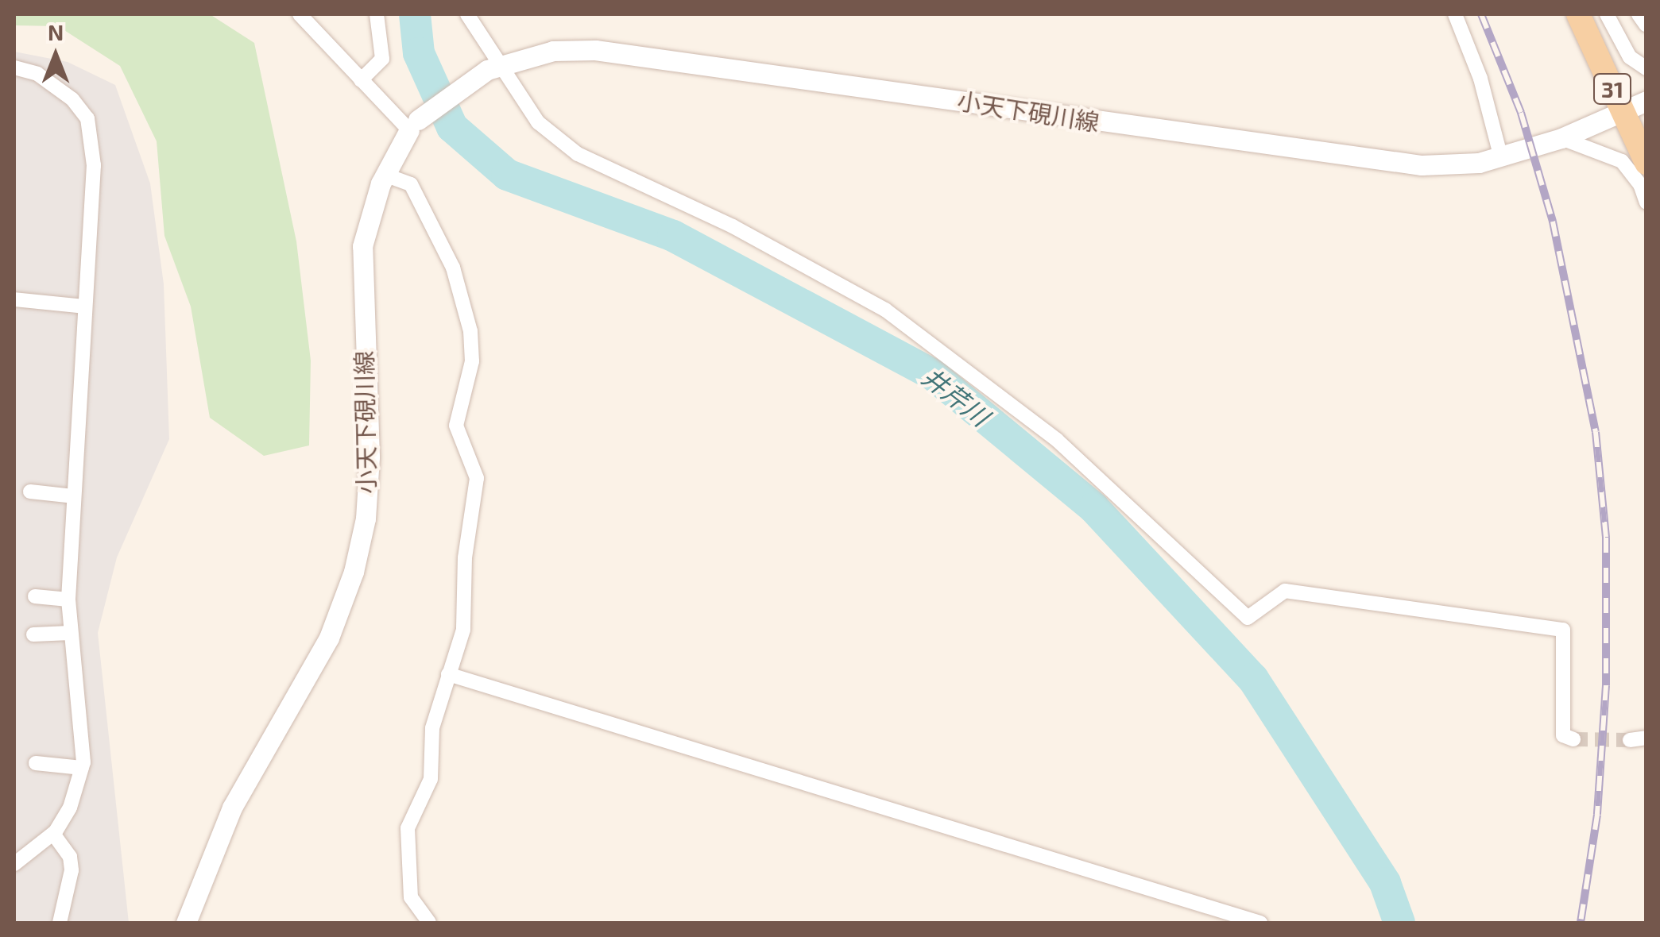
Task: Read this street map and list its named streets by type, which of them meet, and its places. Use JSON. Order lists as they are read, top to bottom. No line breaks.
{"streets":{"main road":["31","小天下硯川線"]},"crossings":[["31","小天下硯川線"]],"water":["井芹川"],"north":"top"}
